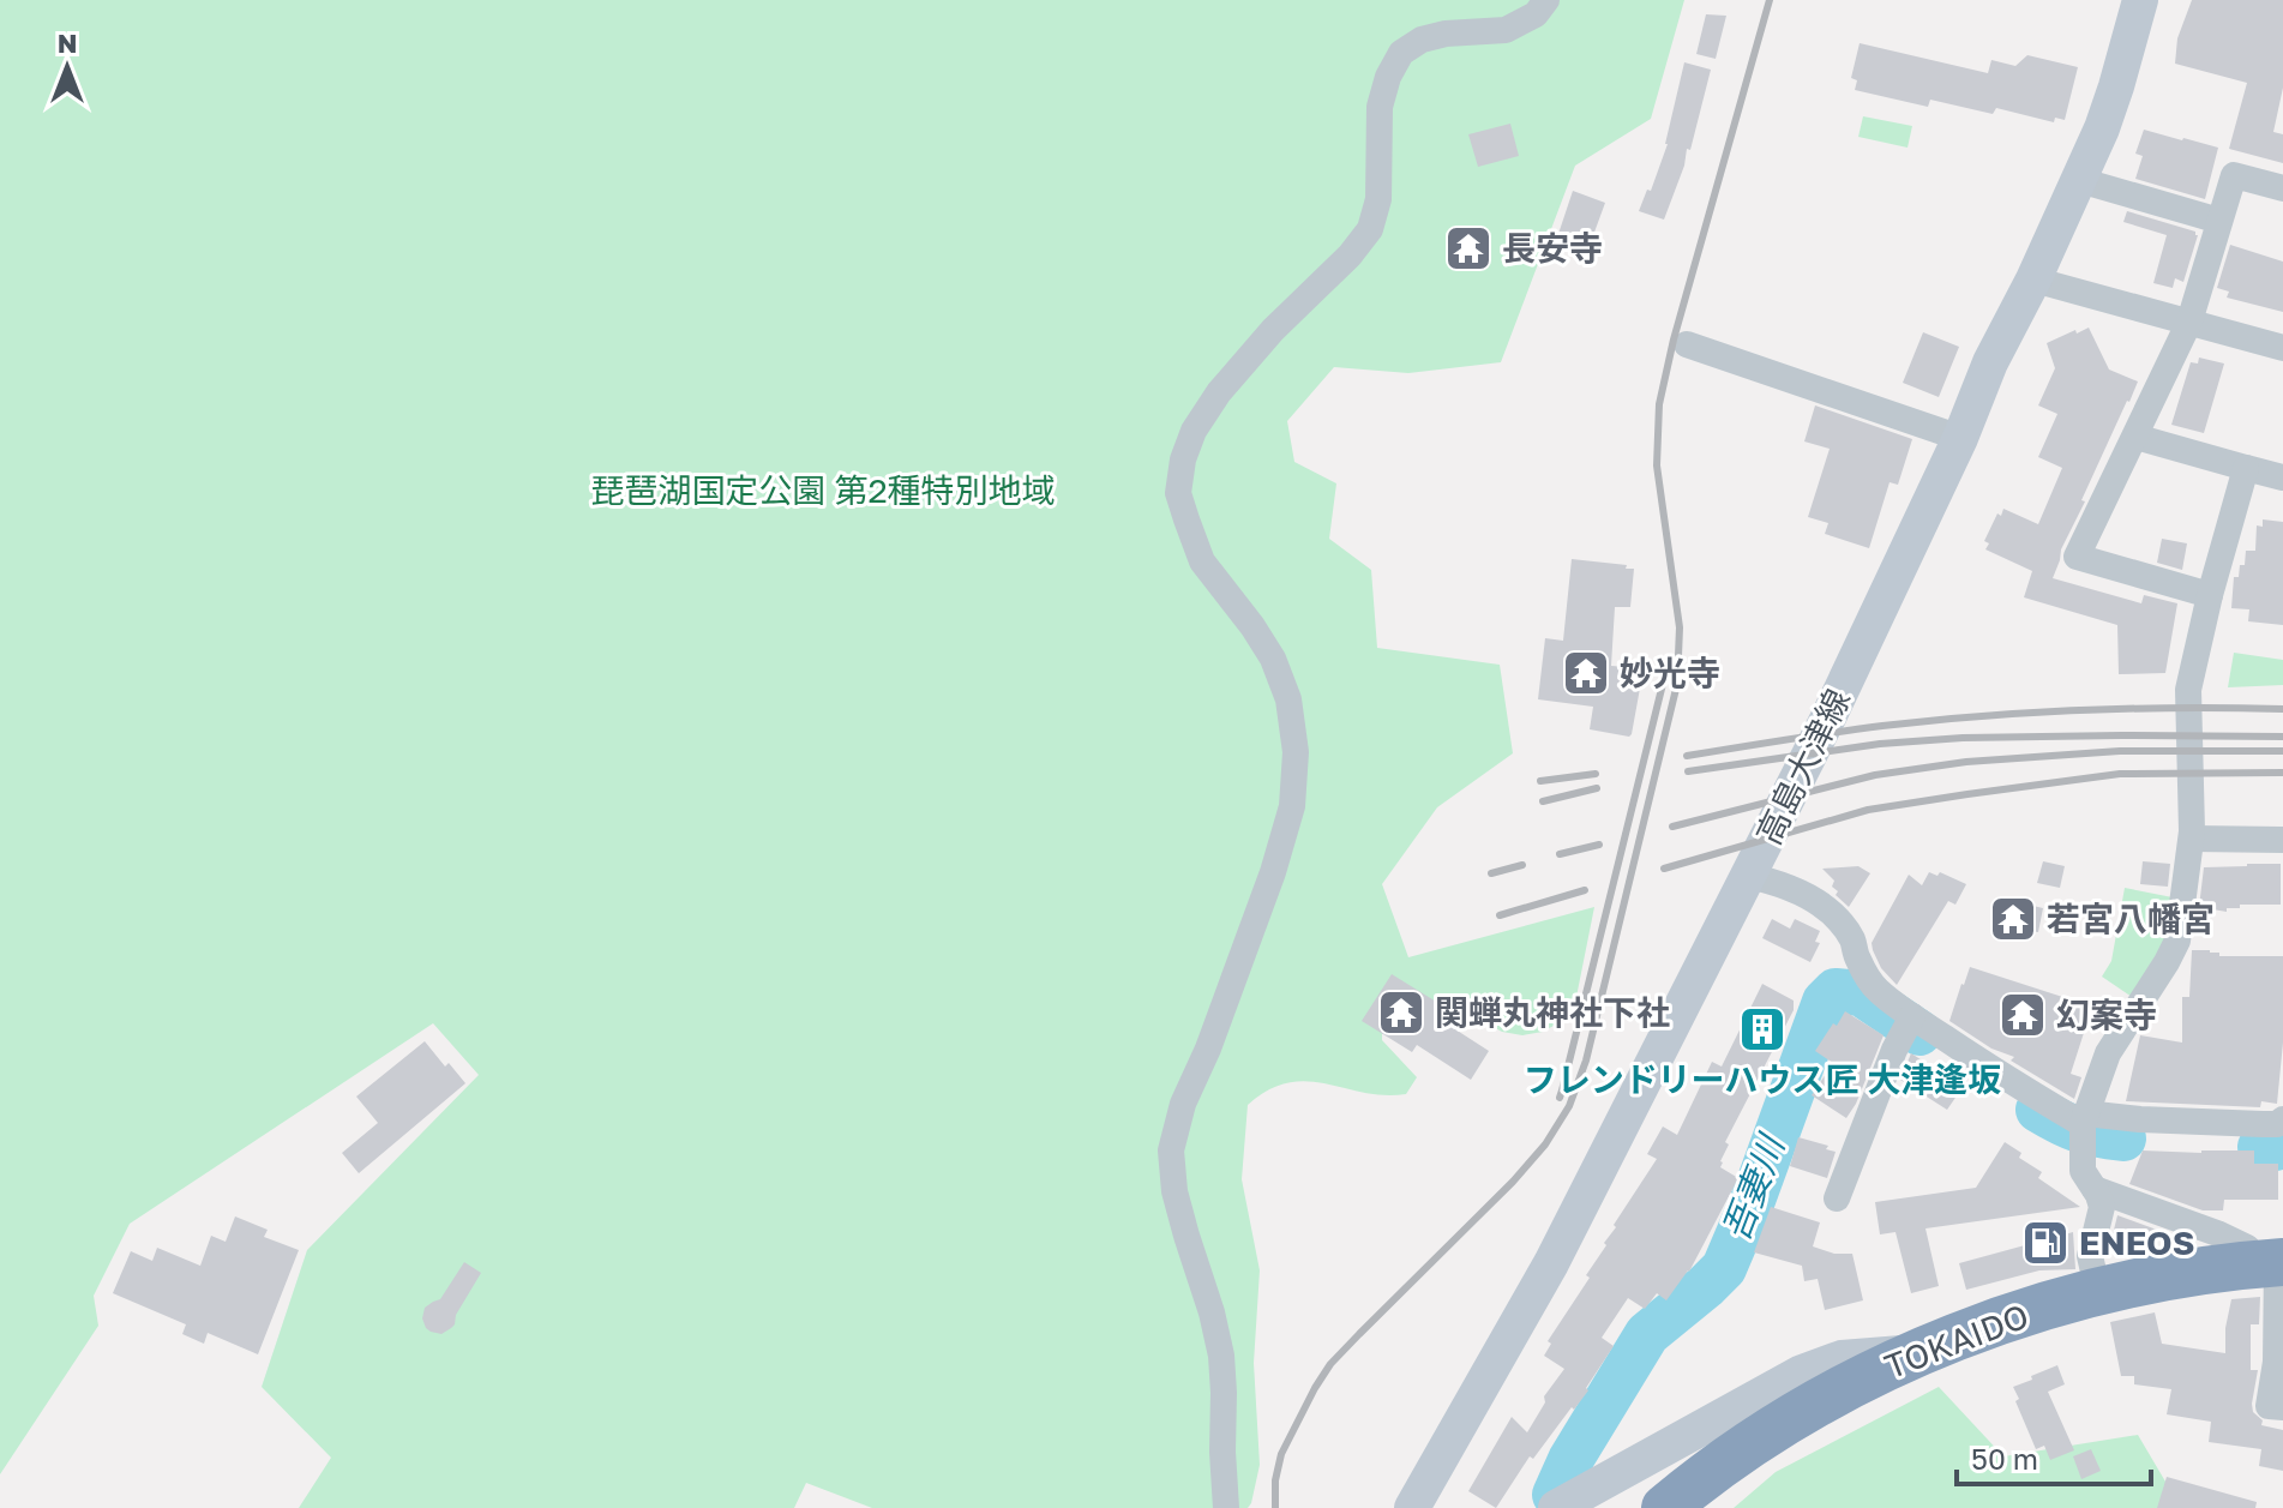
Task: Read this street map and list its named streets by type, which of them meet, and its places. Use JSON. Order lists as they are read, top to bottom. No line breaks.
{"streets":{"highway":["TOKAIDO"],"main road":["高島大津線"]},"water":["吾妻川"],"parks":["琵琶湖国定公園 第2種特別地域"],"places":{"temple":["長安寺","妙光寺","若宮八幡宮","関蝉丸神社下社","幻案寺"],"building":["フレンドリーハウス匠 大津逢坂"],"fuel station":["ENEOS"]},"scale_bar":"50 m","north":"top"}
